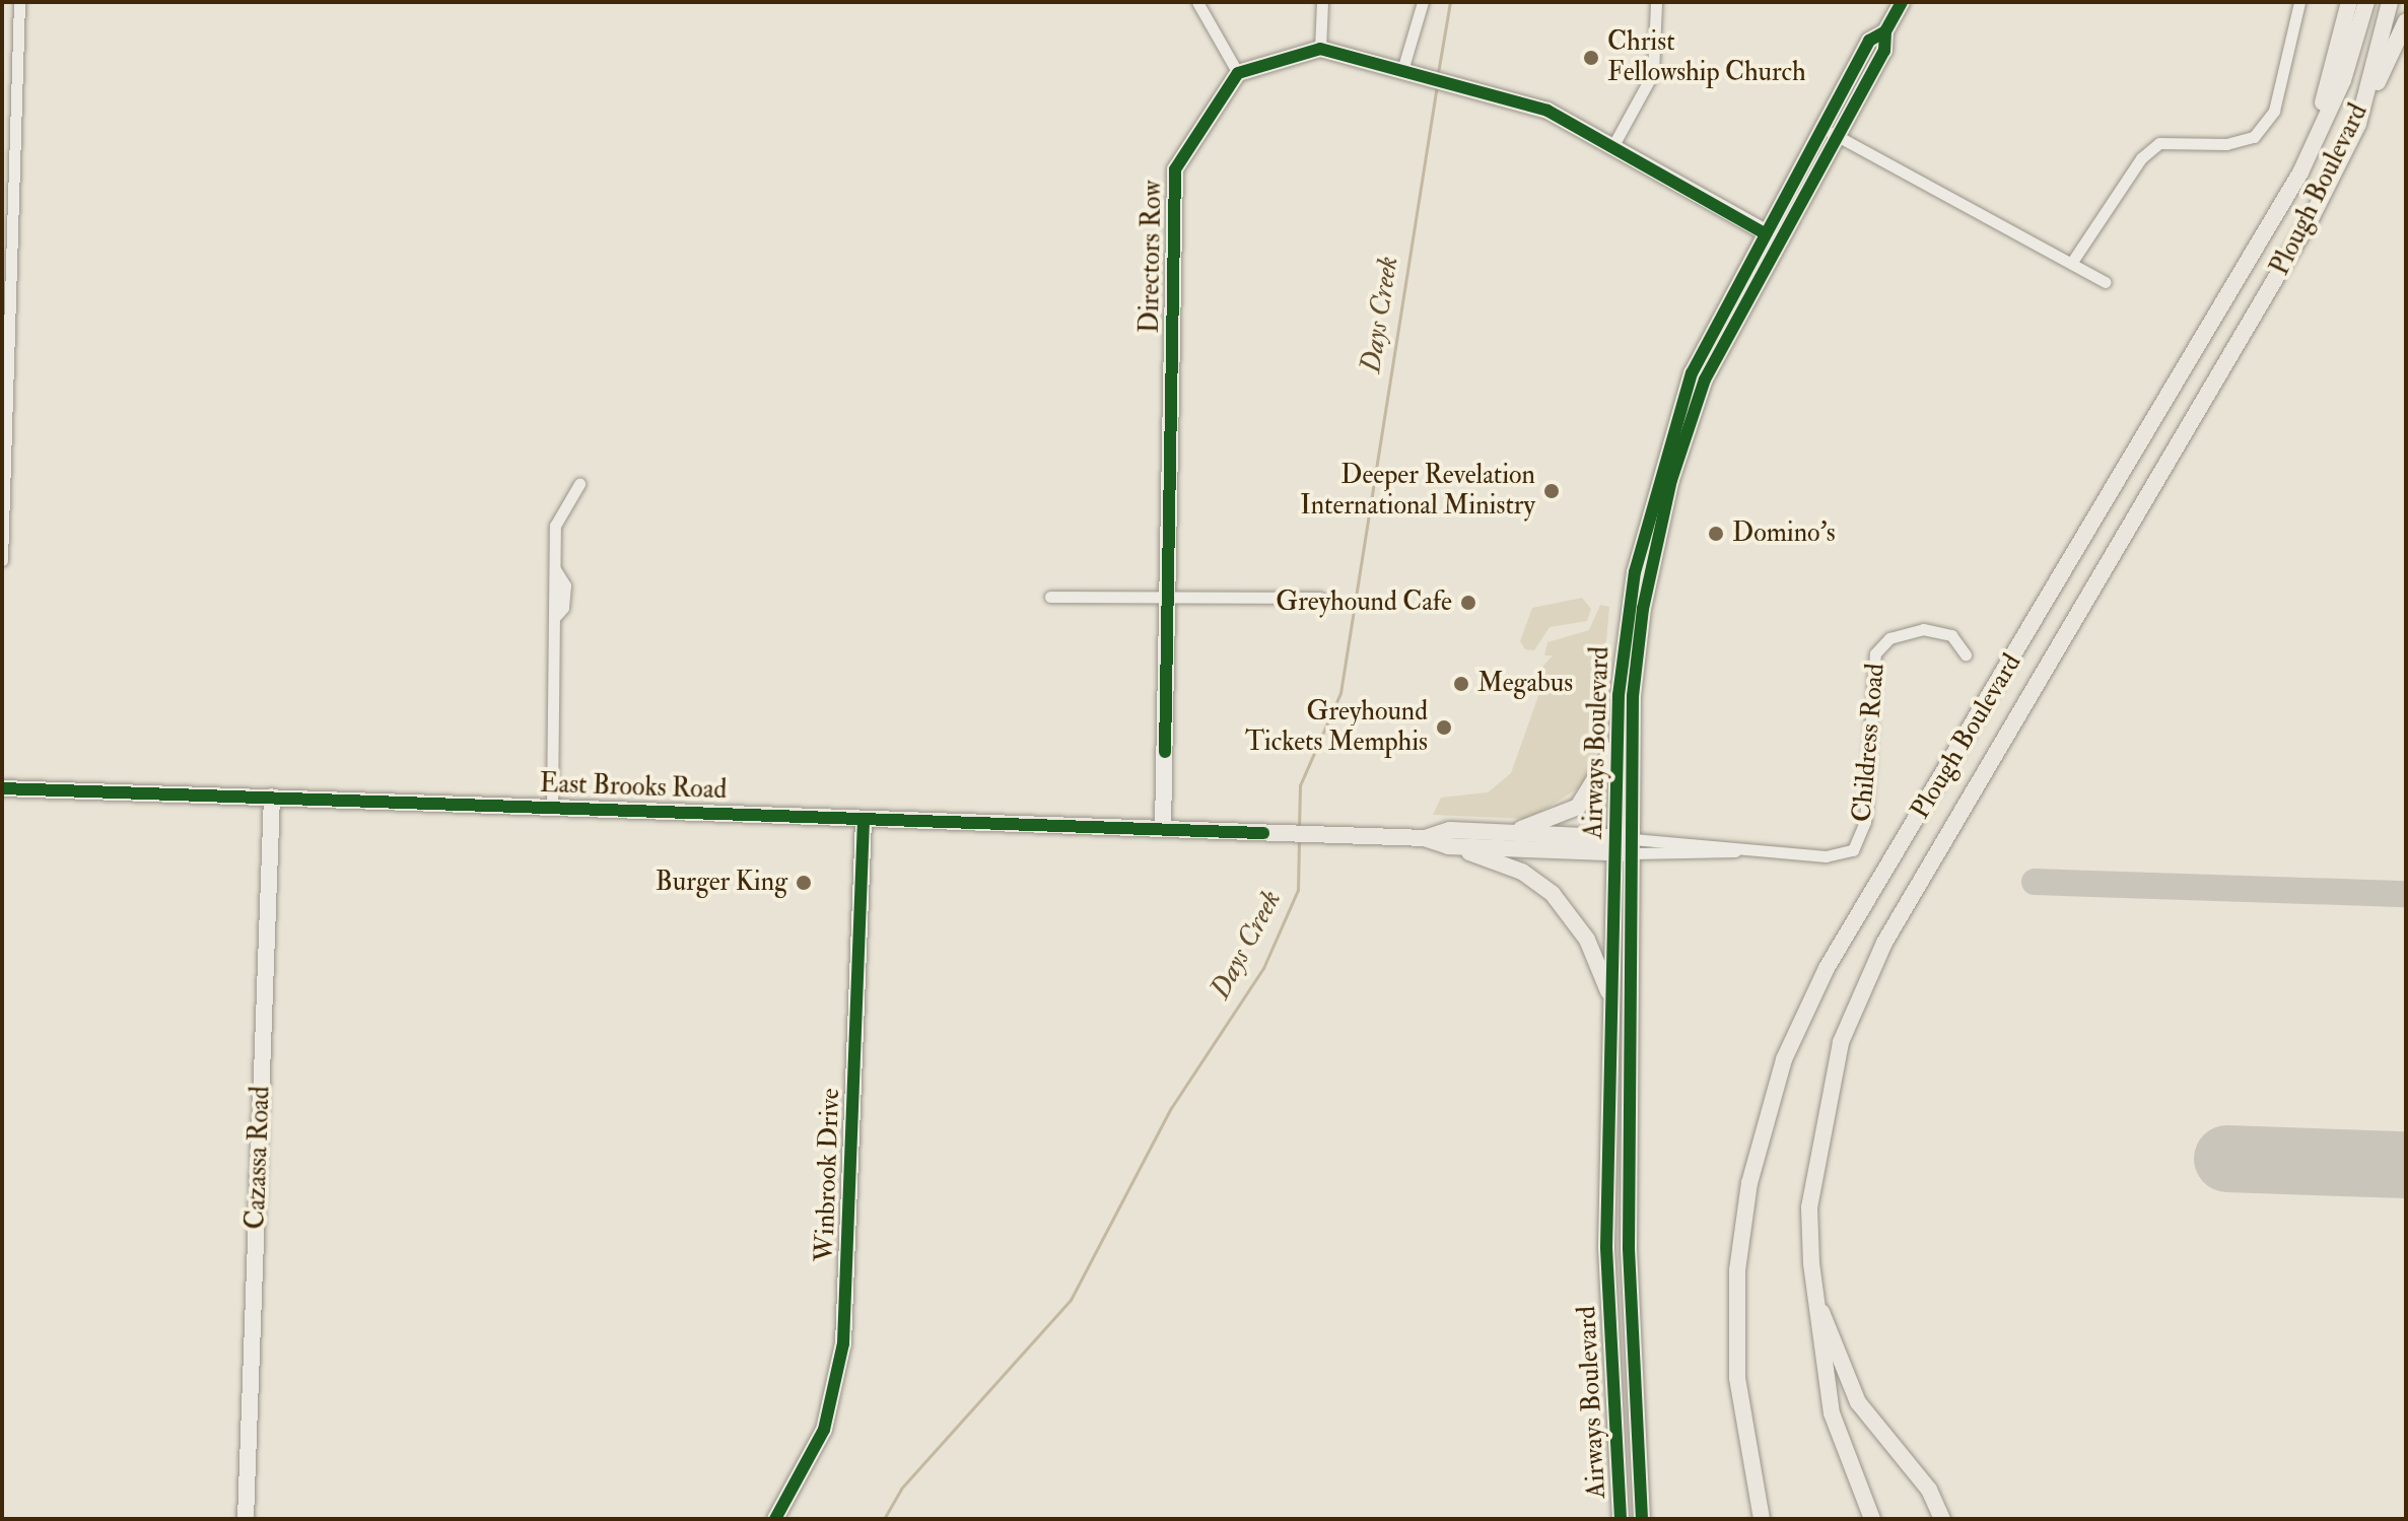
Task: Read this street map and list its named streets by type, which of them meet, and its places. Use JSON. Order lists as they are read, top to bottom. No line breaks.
{"streets":{"main road":["Plough Boulevard","Airways Boulevard","East Brooks Road"],"street":["Directors Row","Childress Road","Cazassa Road","Winbrook Drive"]},"crossings":[["Directors Row","East Brooks Road"],["Airways Boulevard","East Brooks Road"],["Childress Road","East Brooks Road"],["East Brooks Road","Cazassa Road"],["East Brooks Road","Winbrook Drive"]],"water":["Days Creek"],"places":["Christ Fellowship Church","Deeper Revelation International Ministry","Domino's","Greyhound Cafe","Megabus","Greyhound Tickets Memphis","Burger King"]}
